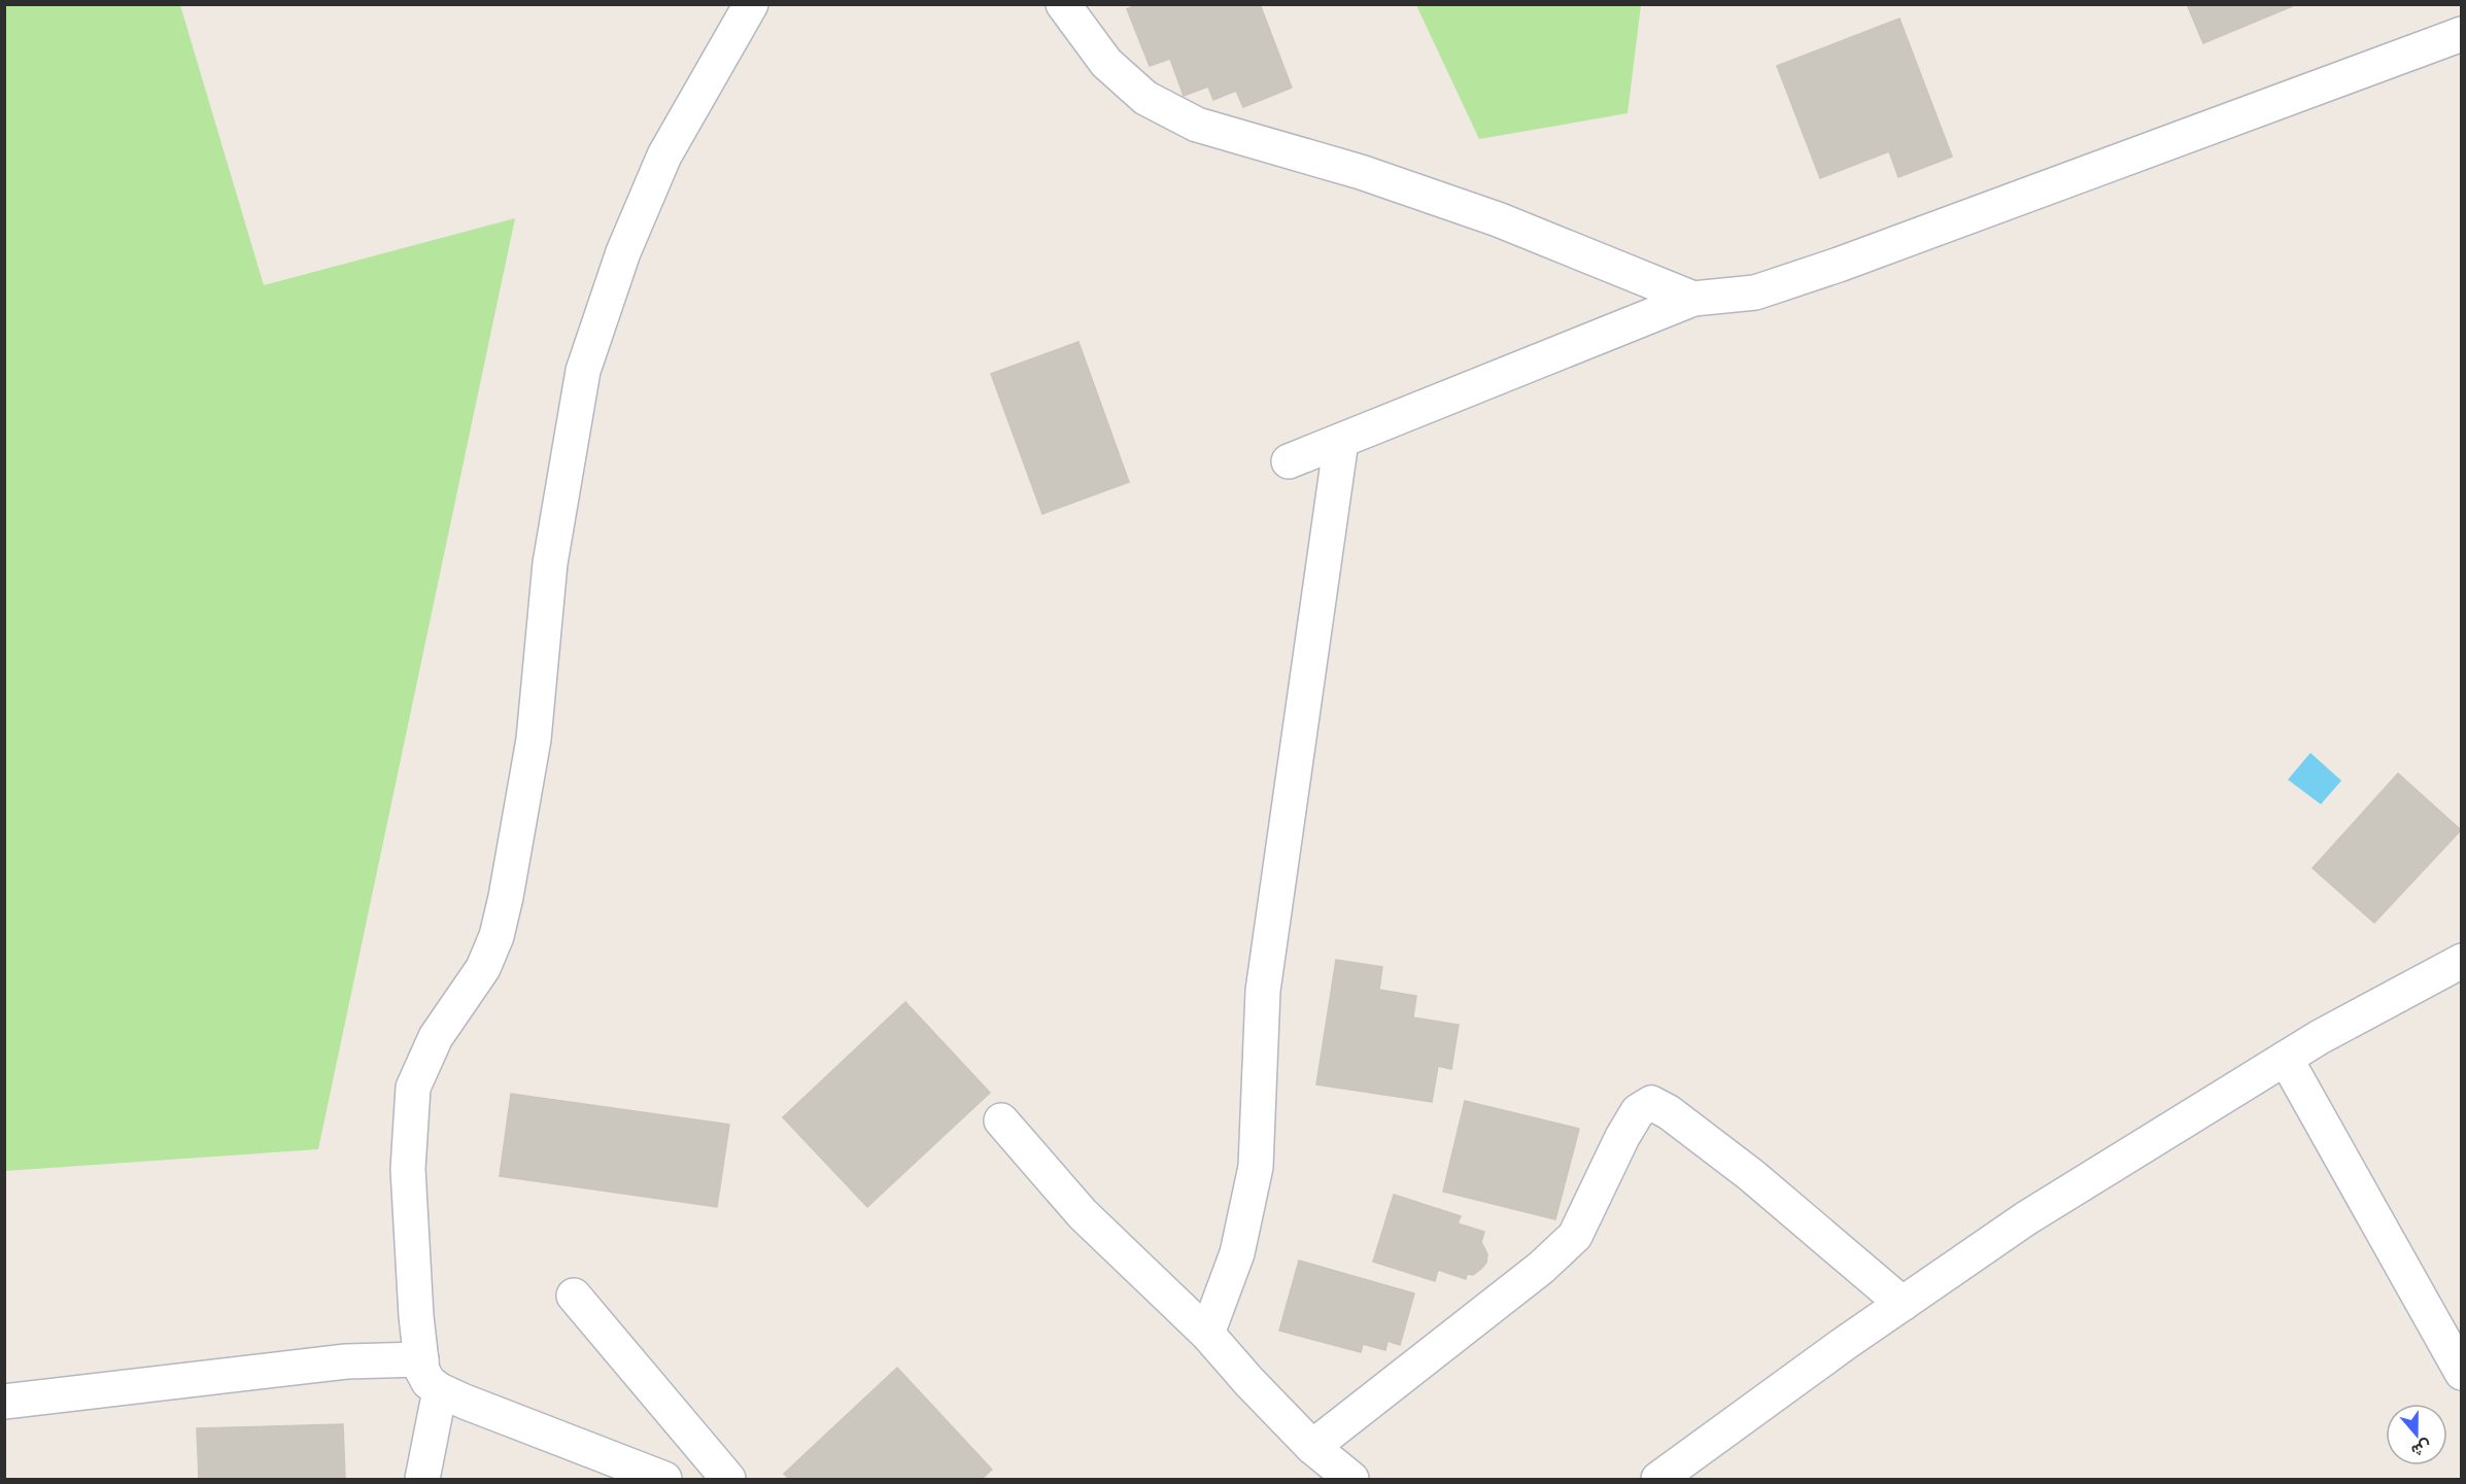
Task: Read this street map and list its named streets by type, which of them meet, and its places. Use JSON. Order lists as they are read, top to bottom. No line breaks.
{"north":"bottom"}
